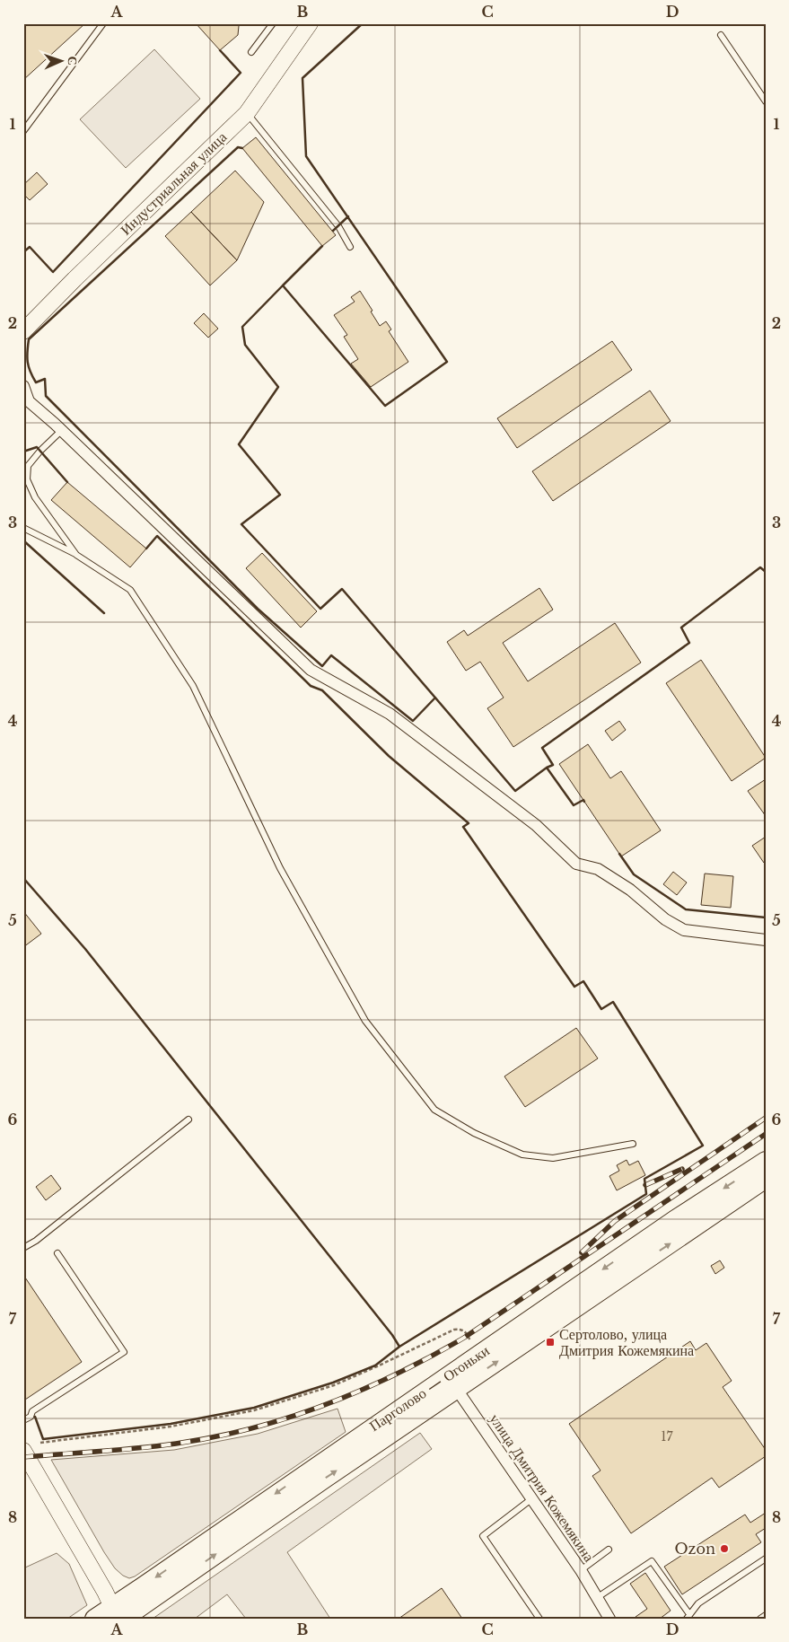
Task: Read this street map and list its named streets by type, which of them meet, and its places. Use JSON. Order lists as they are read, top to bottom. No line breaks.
{"streets":{"main road":["Парголово — Огоньки"],"street":["Индустриальная улица","улица Дмитрия Кожемякина"]},"crossings":[["Парголово — Огоньки","улица Дмитрия Кожемякина"]],"places":{"transit":["Сертолово, улица Дмитрия Кожемякина"],"other":["Ozon"]},"house_numbers":["17"],"north":"right","grid":{"columns":["A","B","C","D"],"rows":["1","2","3","4","5","6","7","8"]}}
